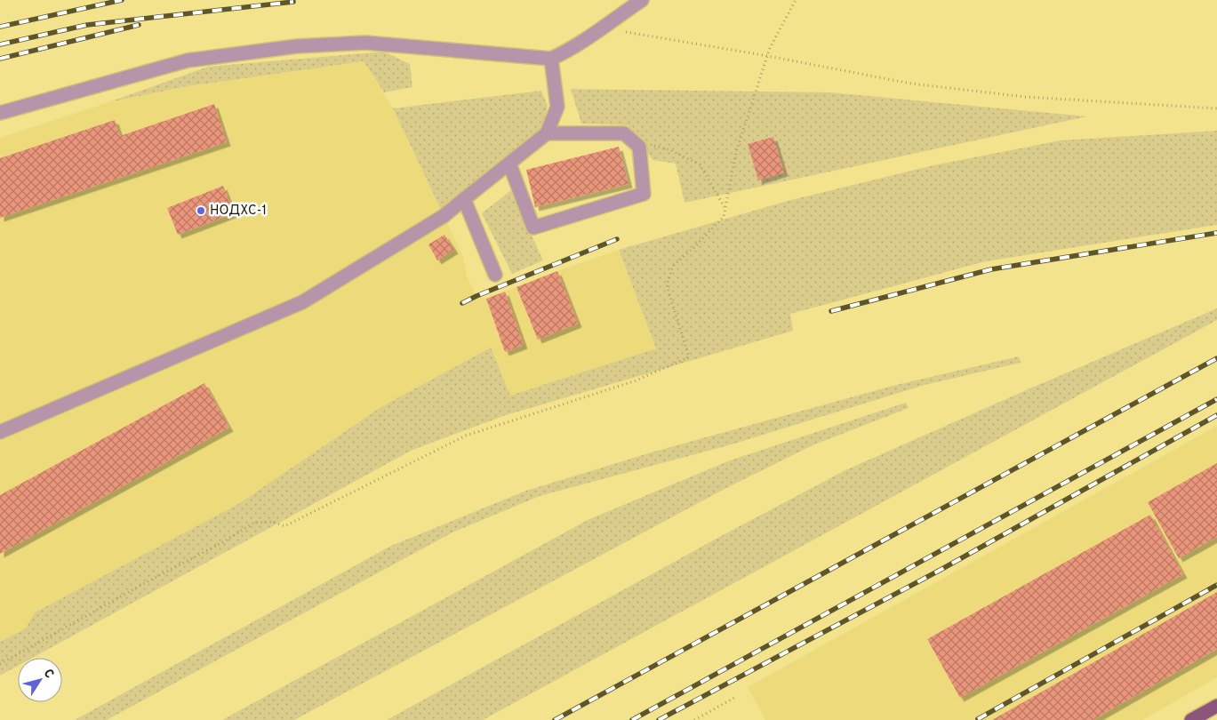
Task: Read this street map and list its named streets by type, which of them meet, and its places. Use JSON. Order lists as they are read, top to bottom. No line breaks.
{"places":["НОДХС-1"],"north":"top right"}
